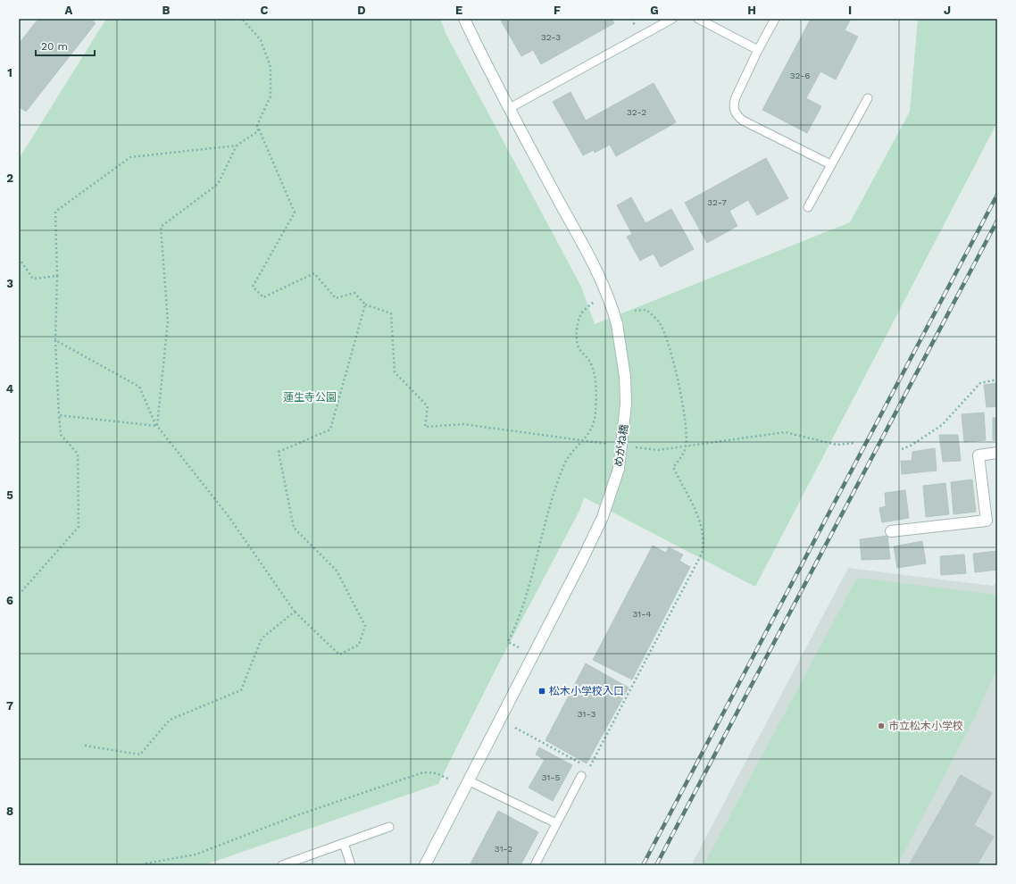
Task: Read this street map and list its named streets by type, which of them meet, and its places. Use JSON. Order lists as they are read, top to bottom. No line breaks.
{"streets":{"street":["めがね橋"]},"parks":["蓮生寺公園"],"places":{"transit":["松木小学校入口"],"other":["市立松木小学校"]},"house_numbers":["32-3","32-6","32-2","32-7","31-4","31-3","31-5","31-2"],"scale_bar":"20 m","grid":{"columns":["A","B","C","D","E","F","G","H","I","J"],"rows":["1","2","3","4","5","6","7","8"]}}
